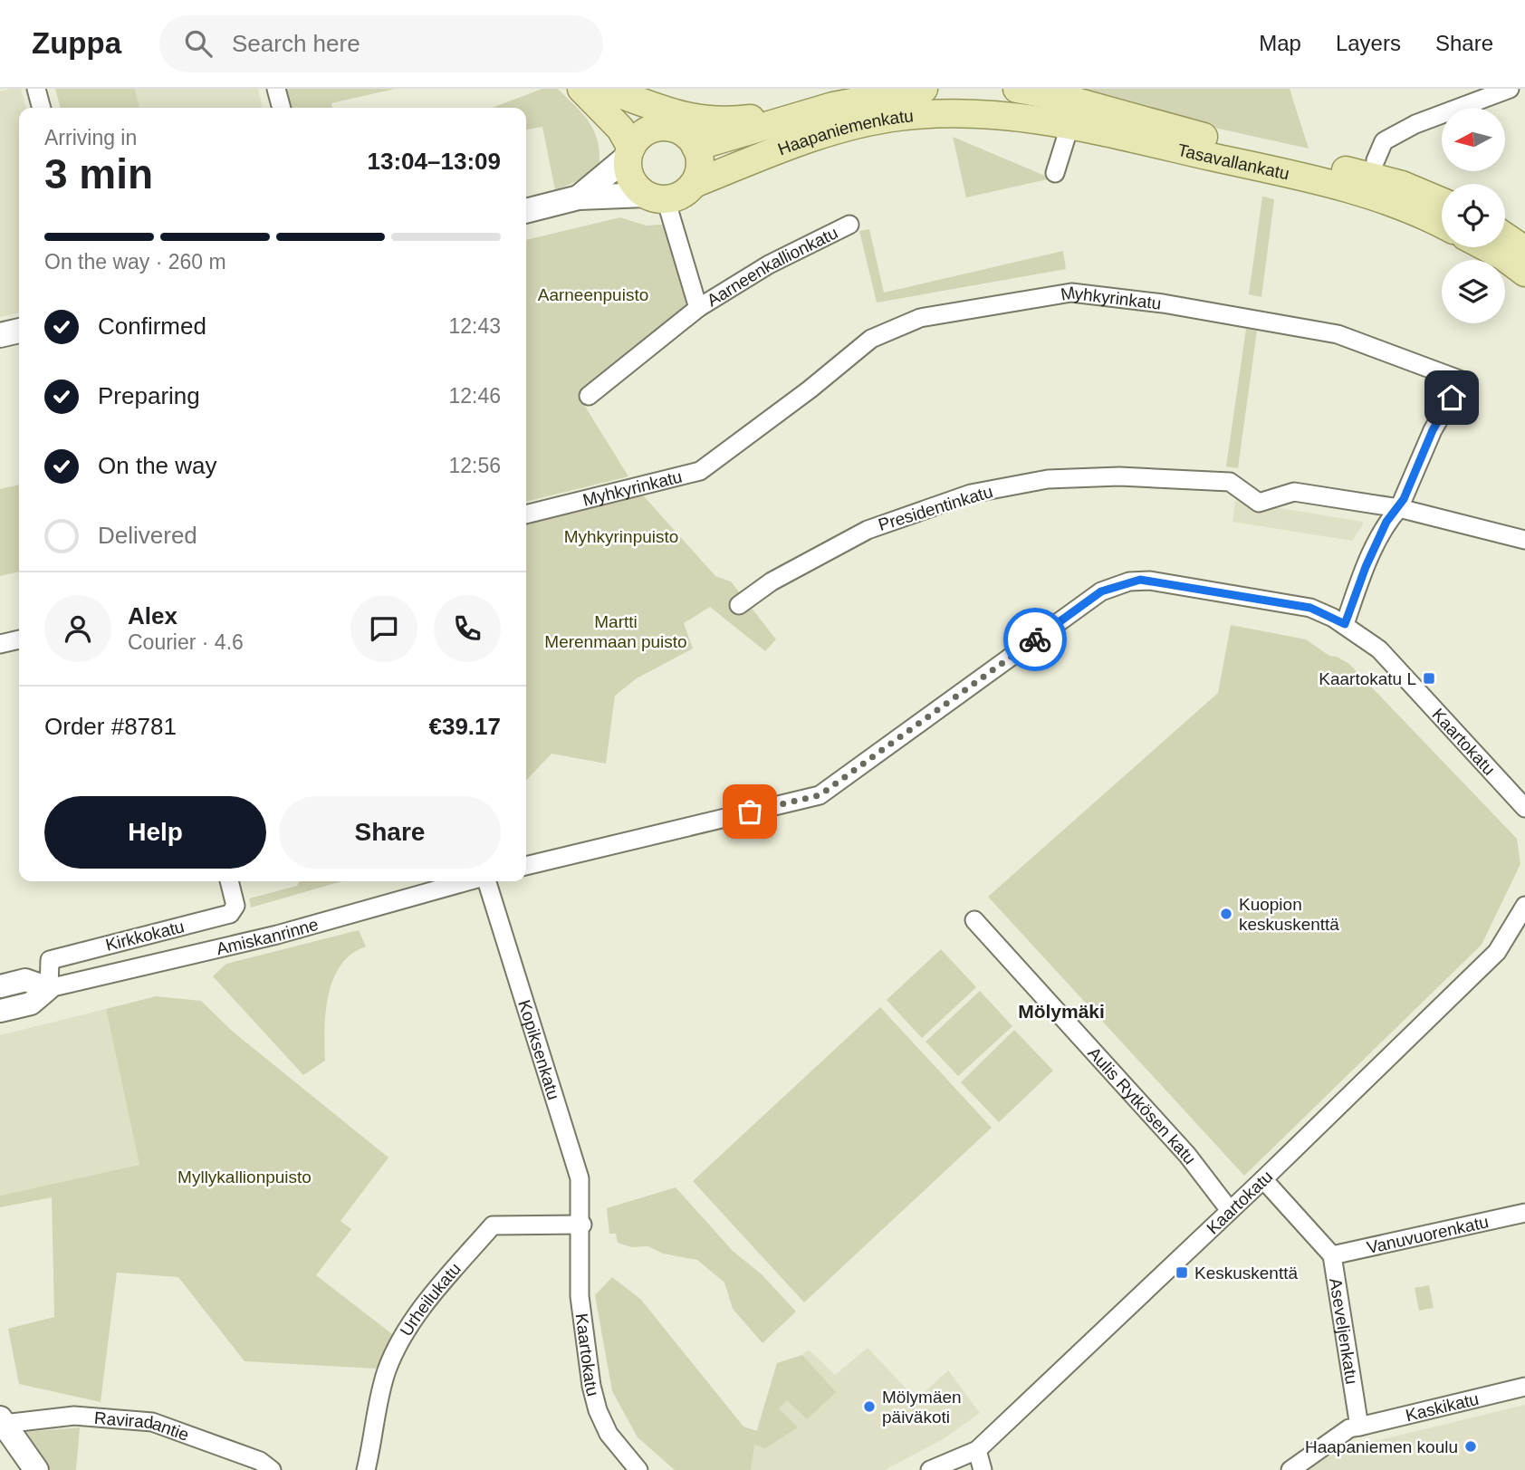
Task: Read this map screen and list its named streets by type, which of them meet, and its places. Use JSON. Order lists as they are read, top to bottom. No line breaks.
{"streets":{"main road":["Haapaniemenkatu","Tasavallankatu"],"street":["Aarneenkallionkatu","Myhkyrinkatu","Presidentinkatu","Kaartokatu","Kirkkokatu","Amiskanrinne","Kopiksenkatu","Aulis Rytkösen katu","Vanuvuorenkatu","Urheilukatu","Aseveljenkatu","Kaskikatu","Raviradantie"]},"crossings":[["Haapaniemenkatu","Tasavallankatu"],["Haapaniemenkatu","Aarneenkallionkatu"],["Myhkyrinkatu","Presidentinkatu"],["Kaartokatu","Kopiksenkatu"],["Kaartokatu","Aulis Rytkösen katu"],["Kaartokatu","Urheilukatu"],["Kaartokatu","Aseveljenkatu"],["Kirkkokatu","Amiskanrinne"],["Kopiksenkatu","Urheilukatu"],["Vanuvuorenkatu","Aseveljenkatu"],["Aseveljenkatu","Kaskikatu"]],"districts":["Mölymäki"],"parks":["Aarneenpuisto","Myhkyrinpuisto","Martti Merenmaan puisto","Myllykallionpuisto"],"places":{"transit":["Kaartokatu L","Keskuskenttä"],"other":["Kuopion keskuskenttä","Mölymäen päiväkoti","Haapaniemen koulu"]},"north":"left","page":{"header":"Zuppa","search":"Search here","nav":["Map","Layers","Share"],"heading":["3 min","Arriving in","13:04–13:09"],"panel":["Alex","Courier · 4.6","Order #8781","€39.17"],"bar":"On the way · 260 m","list":[["Confirmed","12:43"],["Preparing","12:46"],["On the way","12:56"],"Delivered"],"buttons":["Help","Share"]}}
